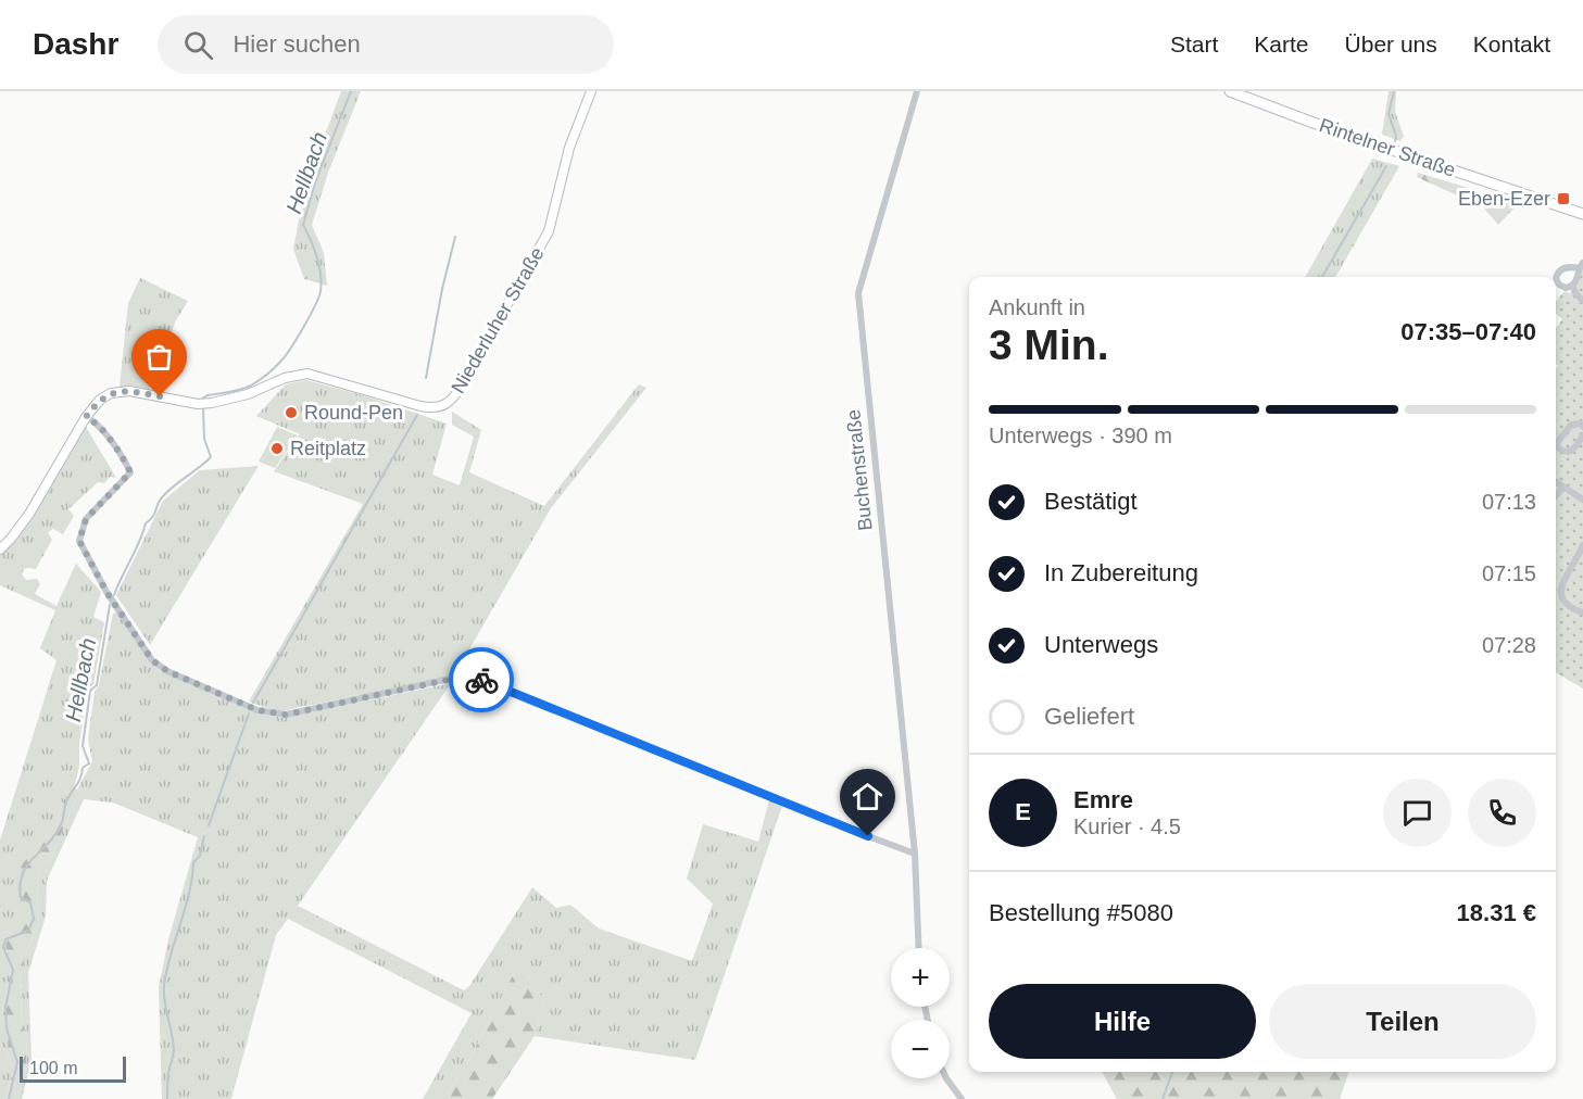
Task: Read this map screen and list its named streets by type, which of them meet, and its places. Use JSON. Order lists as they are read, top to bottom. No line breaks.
{"streets":{"main road":["Rintelner Straße"],"street":["Niederluher Straße","Buchenstraße"]},"water":["Hellbach"],"places":{"transit":["Eben-Ezer"],"other":["Round-Pen","Reitplatz"]},"scale_bar":"100 m","page":{"header":"Dashr","search":"Hier suchen","nav":["Start","Karte","Über uns","Kontakt"],"heading":["3 Min.","Ankunft in","07:35–07:40"],"panel":["Emre","Kurier · 4.5","Bestellung #5080","18.31 €"],"bar":"Unterwegs · 390 m","list":[["Bestätigt","07:13"],["In Zubereitung","07:15"],["Unterwegs","07:28"],"Geliefert"],"round":"E","map_buttons":["+","−"],"buttons":["Hilfe","Teilen"],"scale":"100 m"}}
